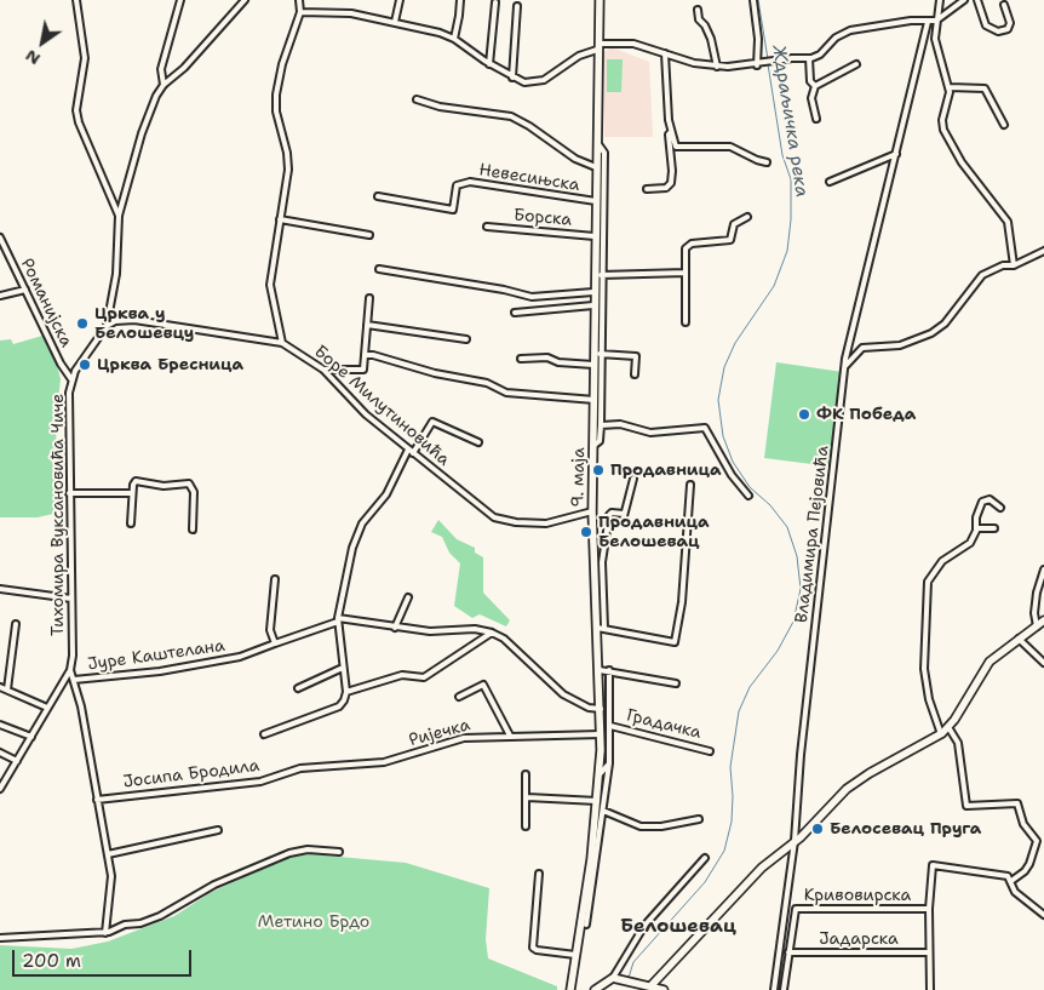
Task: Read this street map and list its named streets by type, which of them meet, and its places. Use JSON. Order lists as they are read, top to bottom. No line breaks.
{"streets":{"main road":["9. маја"],"street":["Невесињска","Борска","Романијска","Боре Милутиновића","Тихомира Вуксановића Чиче","Владимира Пејовића","Јуре Каштелана","Градачка","Ријечка","Јосипа Бродила","Кривовирска","Јадарска"]},"crossings":[["Невесињска","9. маја"],["Борска","9. маја"],["Романијска","Тихомира Вуксановића Чиче"],["Боре Милутиновића","9. маја"],["Боре Милутиновића","Тихомира Вуксановића Чиче"],["9. маја","Ријечка"],["Тихомира Вуксановића Чиче","Јуре Каштелана"],["Тихомира Вуксановића Чиче","Јосипа Бродила"],["Ријечка","Јосипа Бродила"],["Кривовирска","Јадарска"]],"districts":["Белошевац"],"water":["Ждраљичка река"],"parks":["Метино Брдо"],"places":["Црква у Белошевцу","Црква Бресница","ФК Победа","Продавница","Продавница Белошевац","Белосевац Пруга"],"scale_bar":"200 m","north":"bottom left"}
